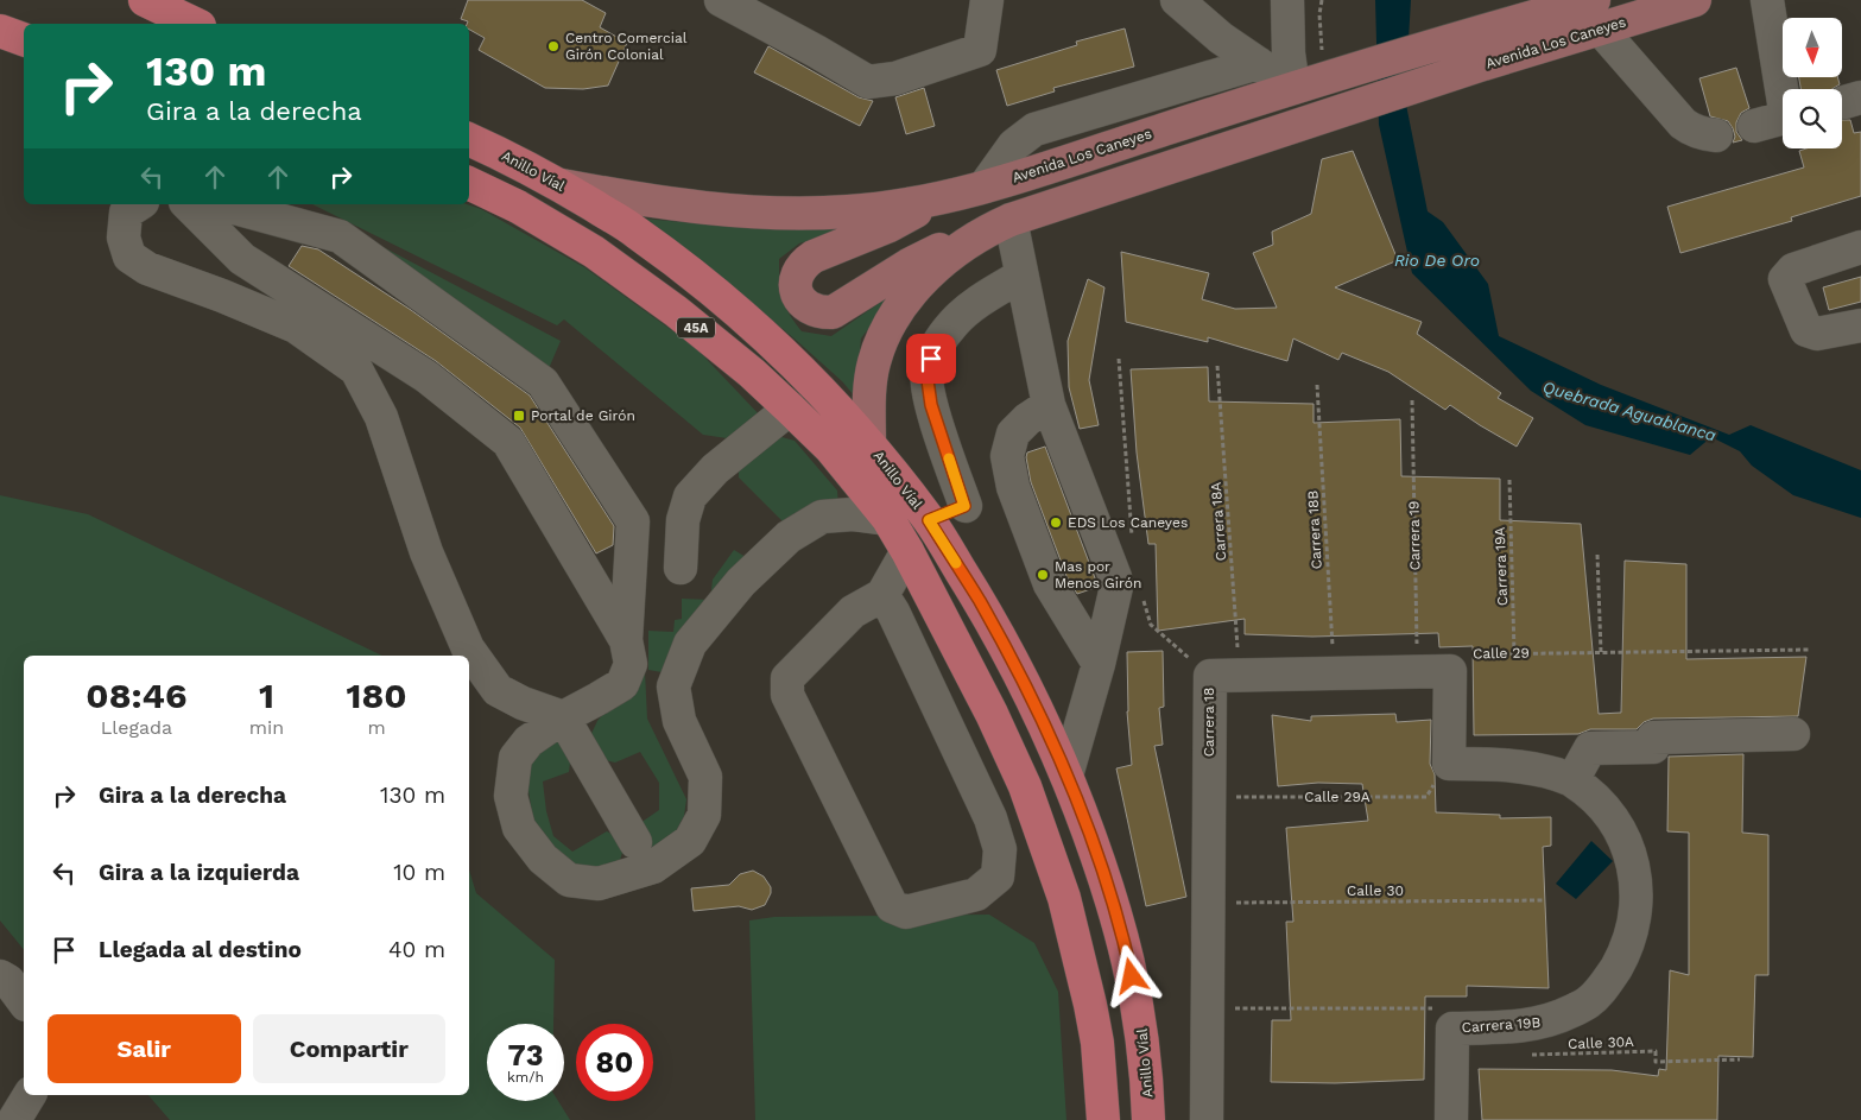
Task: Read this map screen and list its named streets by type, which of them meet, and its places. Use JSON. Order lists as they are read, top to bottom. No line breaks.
{"streets":{"highway":["Anillo Víal","45A"],"main road":["Avenida Los Caneyes"],"street":["Carrera 18","Carrera 19B"],"path":["Carrera 18A","Carrera 18B","Carrera 19","Carrera 19A","Calle 29","Calle 29A","Calle 30","Calle 30A"]},"crossings":[["Avenida Los Caneyes","Anillo Víal"],["Carrera 18A","Carrera 18"],["Carrera 19A","Calle 29"],["Carrera 18","Calle 29A"],["Carrera 18","Calle 30"],["Calle 29A","Carrera 19B"]],"water":["Rio De Oro","Quebrada Aguablanca"],"places":{"other":["Centro Comercial Girón Colonial","EDS Los Caneyes","Mas por Menos Girón"],"transit":["Portal de Girón"]},"north":"bottom","page":{"turn":["130 m","Gira a la derecha"],"eta":["08:46","Llegada","1","min","180","m"],"list":[{"name":"Gira a la derecha","value":"130 m"},{"name":"Gira a la izquierda","value":"10 m"},{"name":"Llegada al destino","value":"40 m"}],"buttons":["Salir","Compartir"],"speed":"73 km/h","limit":"80"}}
